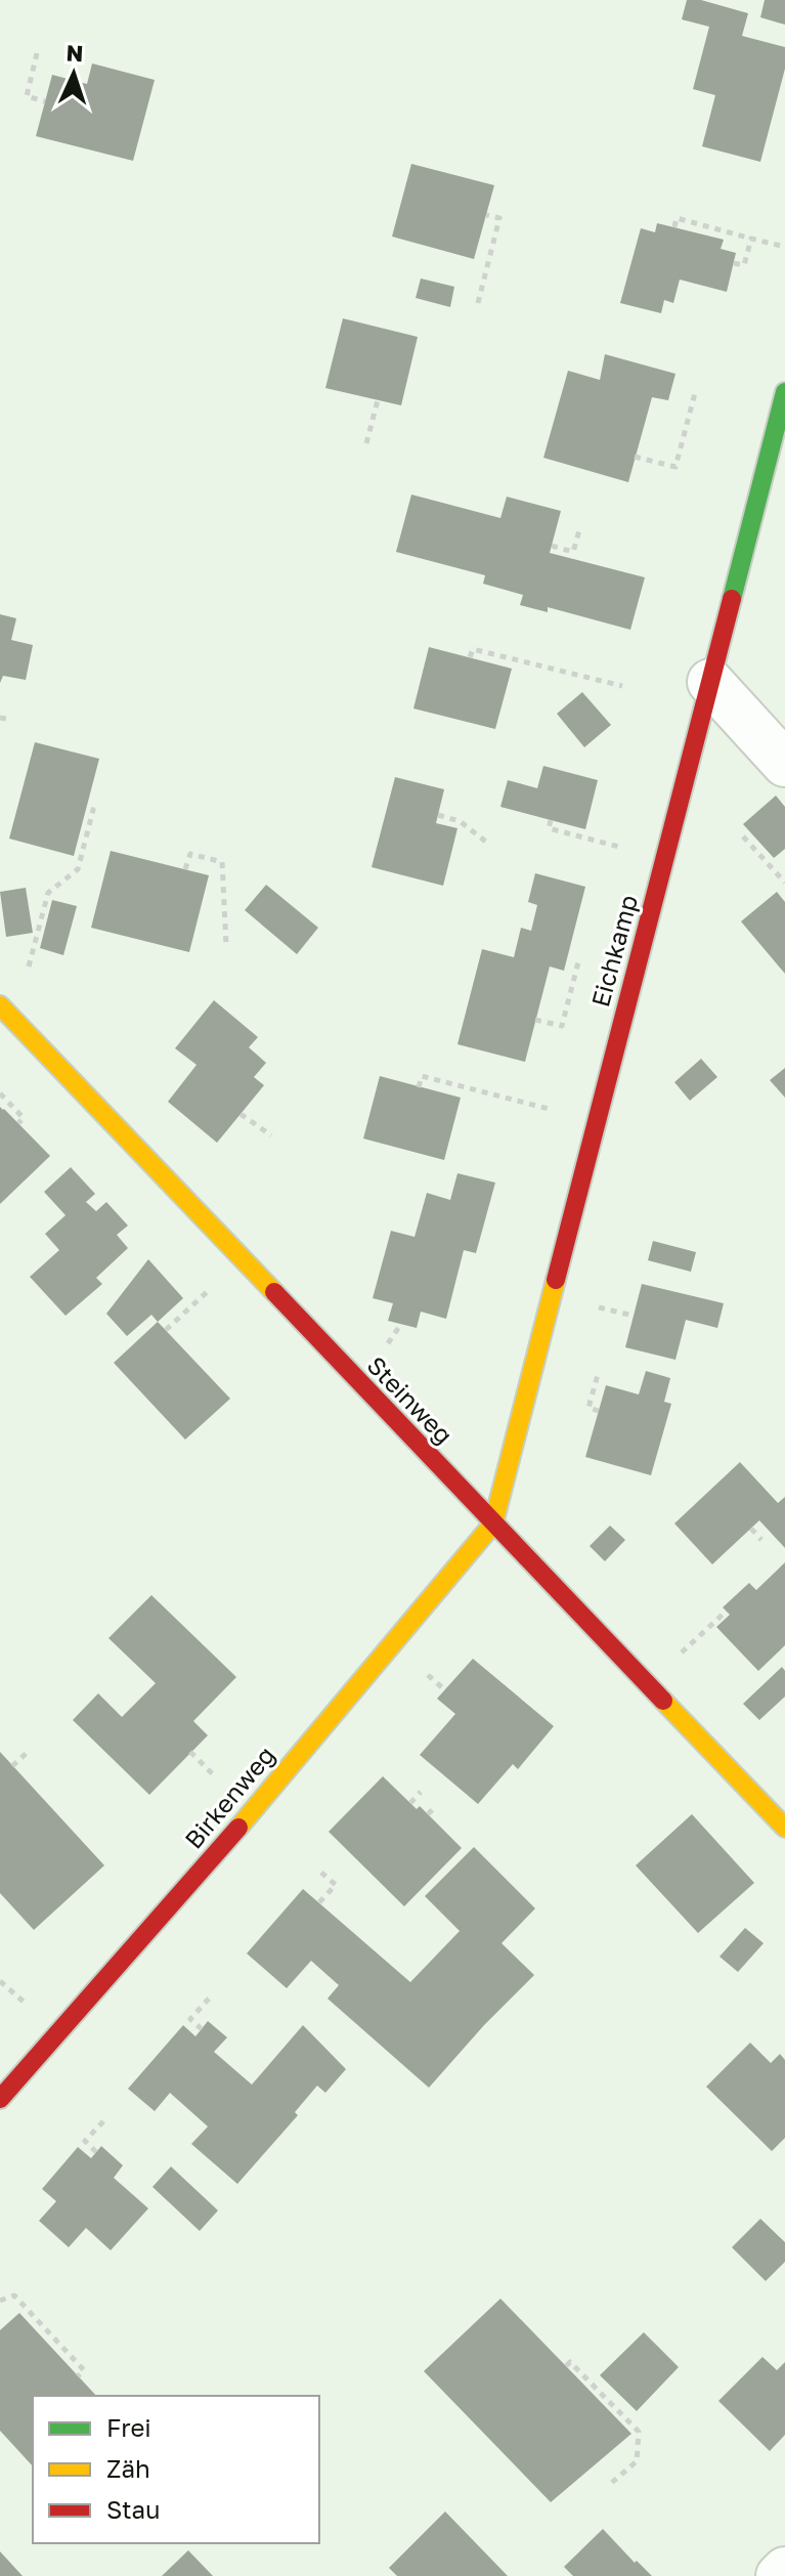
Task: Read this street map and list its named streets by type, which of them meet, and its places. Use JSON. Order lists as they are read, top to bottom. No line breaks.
{"streets":{"street":["Eichkamp","Steinweg","Birkenweg"]},"crossings":[["Eichkamp","Steinweg"],["Eichkamp","Birkenweg"],["Steinweg","Birkenweg"]],"legend":["Frei","Zäh","Stau"],"north":"top"}
